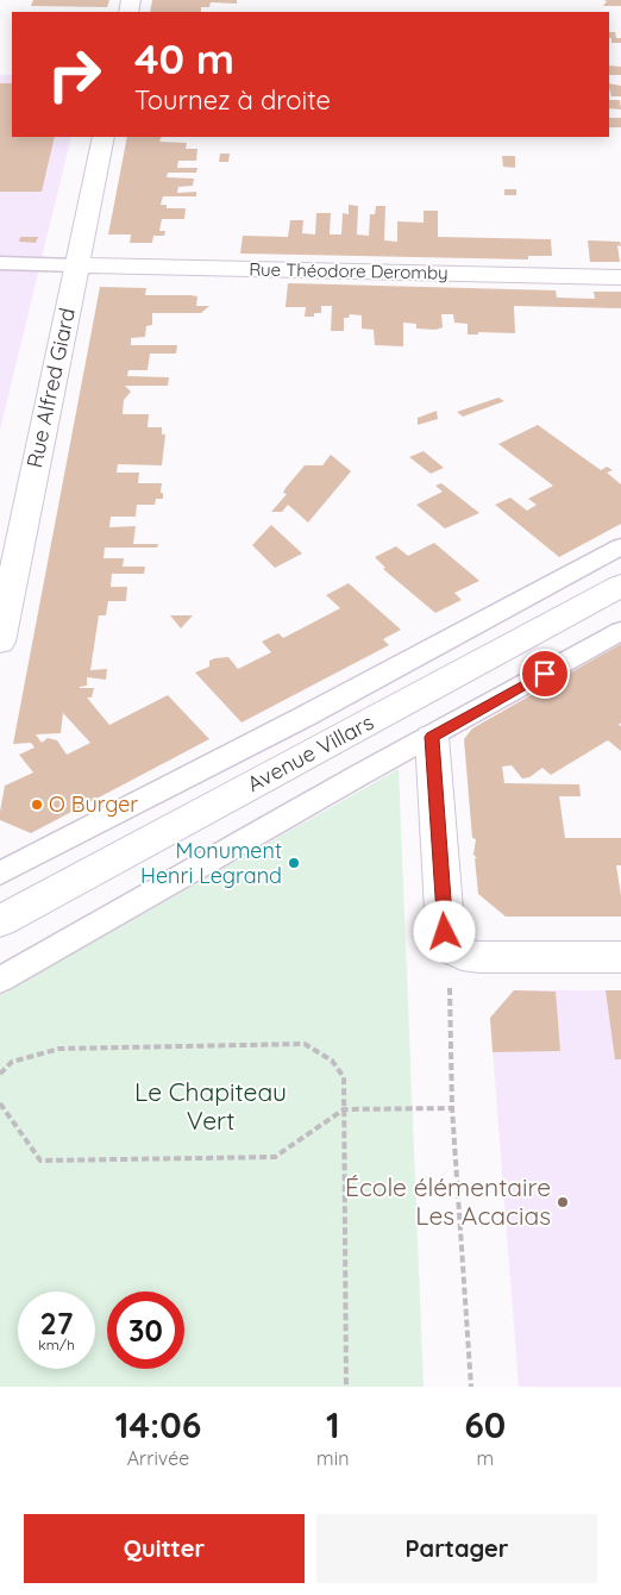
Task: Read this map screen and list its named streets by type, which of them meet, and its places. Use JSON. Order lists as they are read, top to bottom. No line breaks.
{"streets":{"street":["Rue Théodore Deromby","Rue Alfred Giard","Avenue Villars"]},"crossings":[["Rue Théodore Deromby","Rue Alfred Giard"]],"parks":["Le Chapiteau Vert"],"places":["O Burger","Monument Henri Legrand","École élémentaire Les Acacias"],"page":{"turn":["40 m","Tournez à droite"],"speed":"27 km/h","limit":"30","eta":["14:06","Arrivée","1","min","60","m"],"buttons":["Quitter","Partager"]}}
